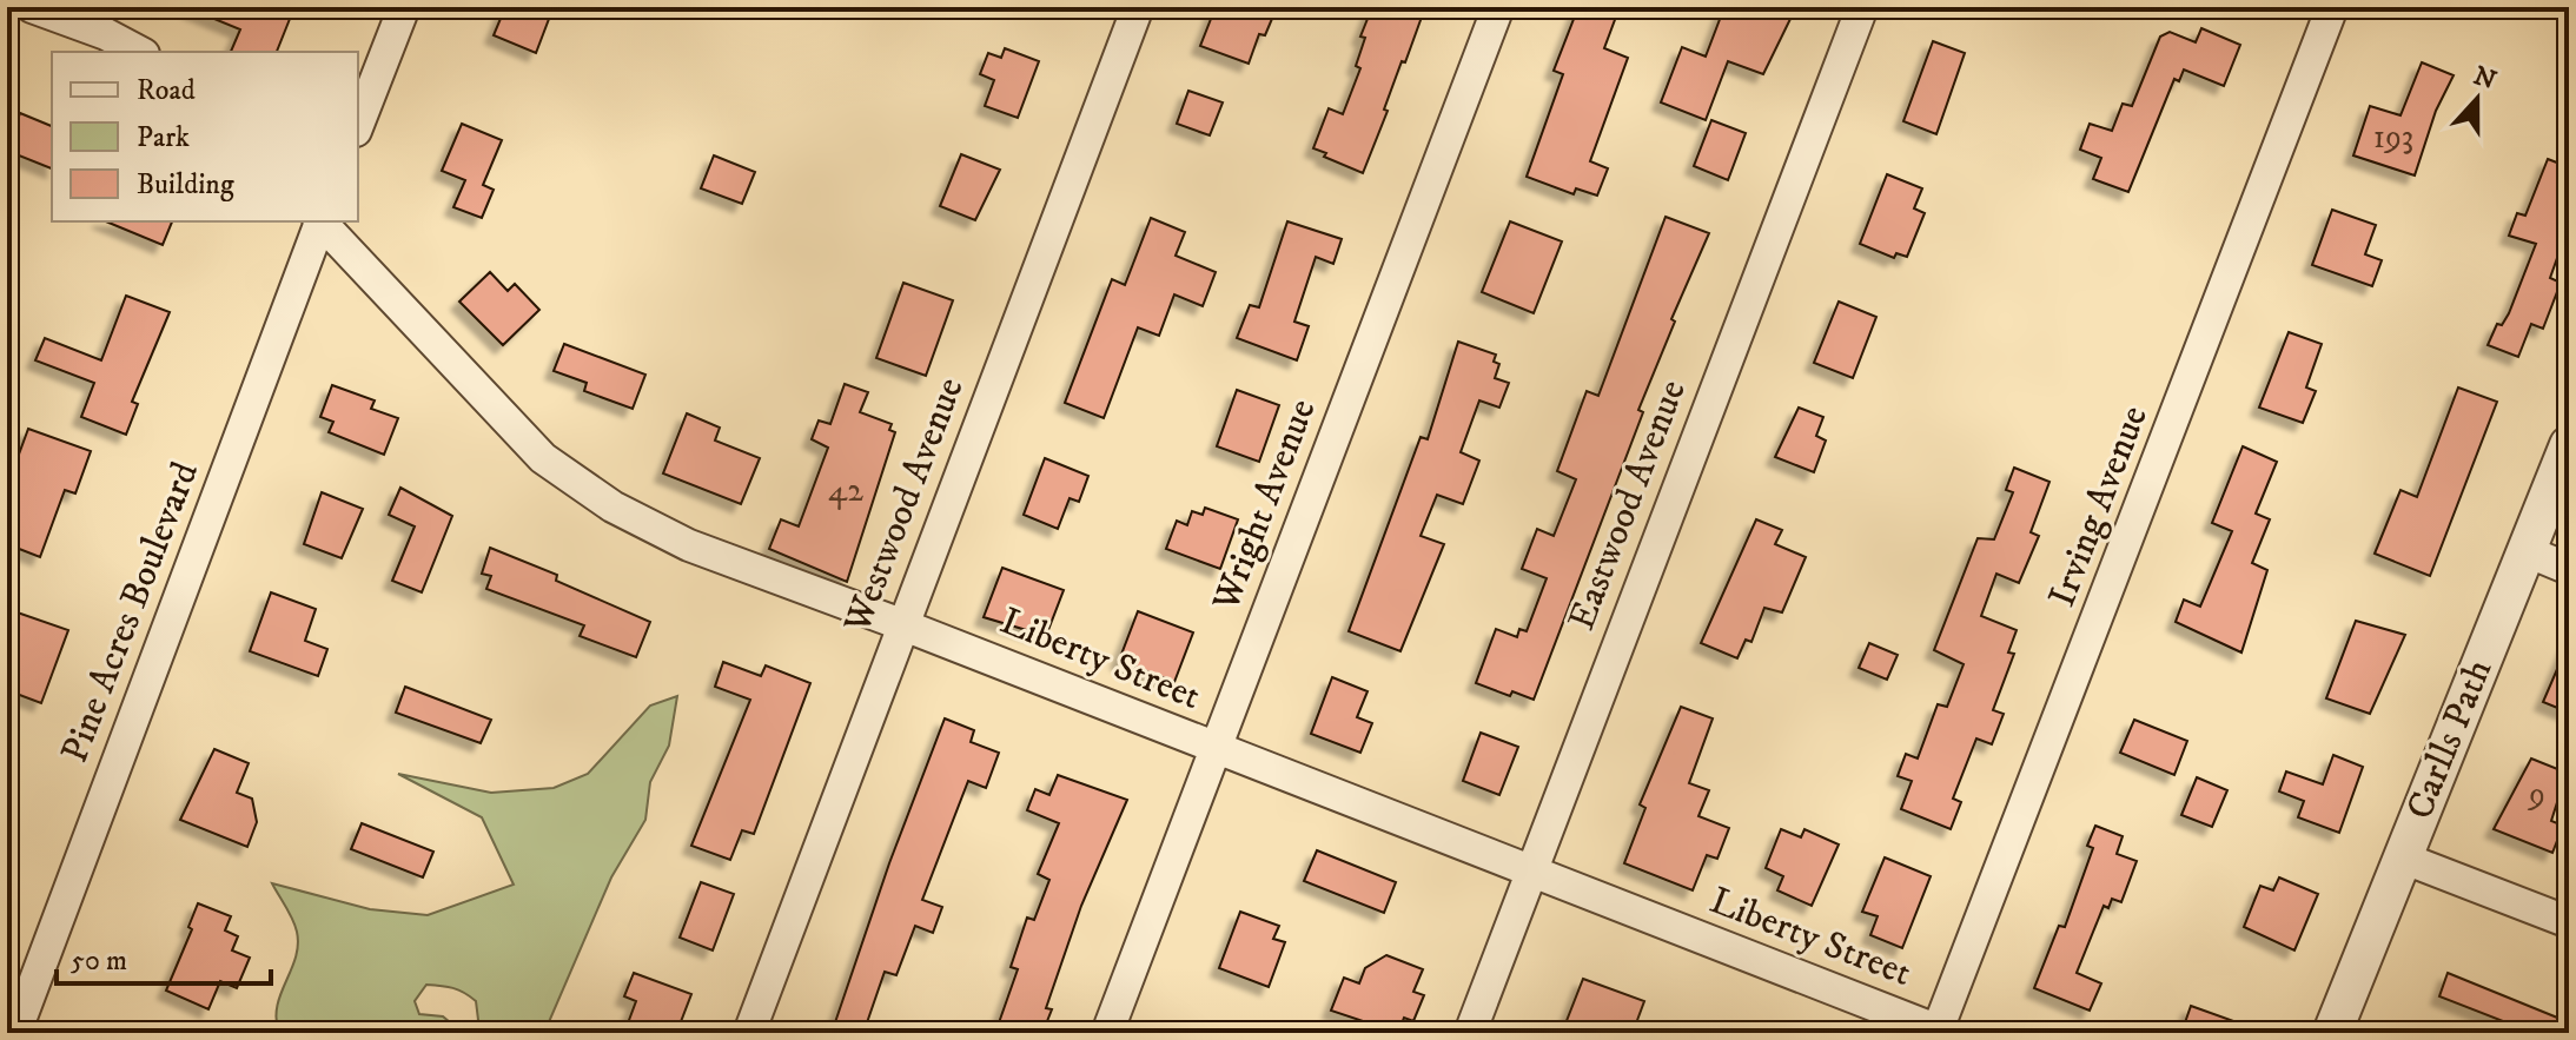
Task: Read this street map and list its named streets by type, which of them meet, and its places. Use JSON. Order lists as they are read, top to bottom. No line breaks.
{"streets":{"street":["Westwood Avenue","Wright Avenue","Eastwood Avenue","Irving Avenue","Pine Acres Boulevard","Liberty Street","Carlls Path"]},"crossings":[["Westwood Avenue","Liberty Street"],["Wright Avenue","Liberty Street"],["Eastwood Avenue","Liberty Street"],["Irving Avenue","Liberty Street"]],"house_numbers":["193","42","9"],"legend":["Road","Park","Building"],"scale_bar":"50 m","north":"top"}
